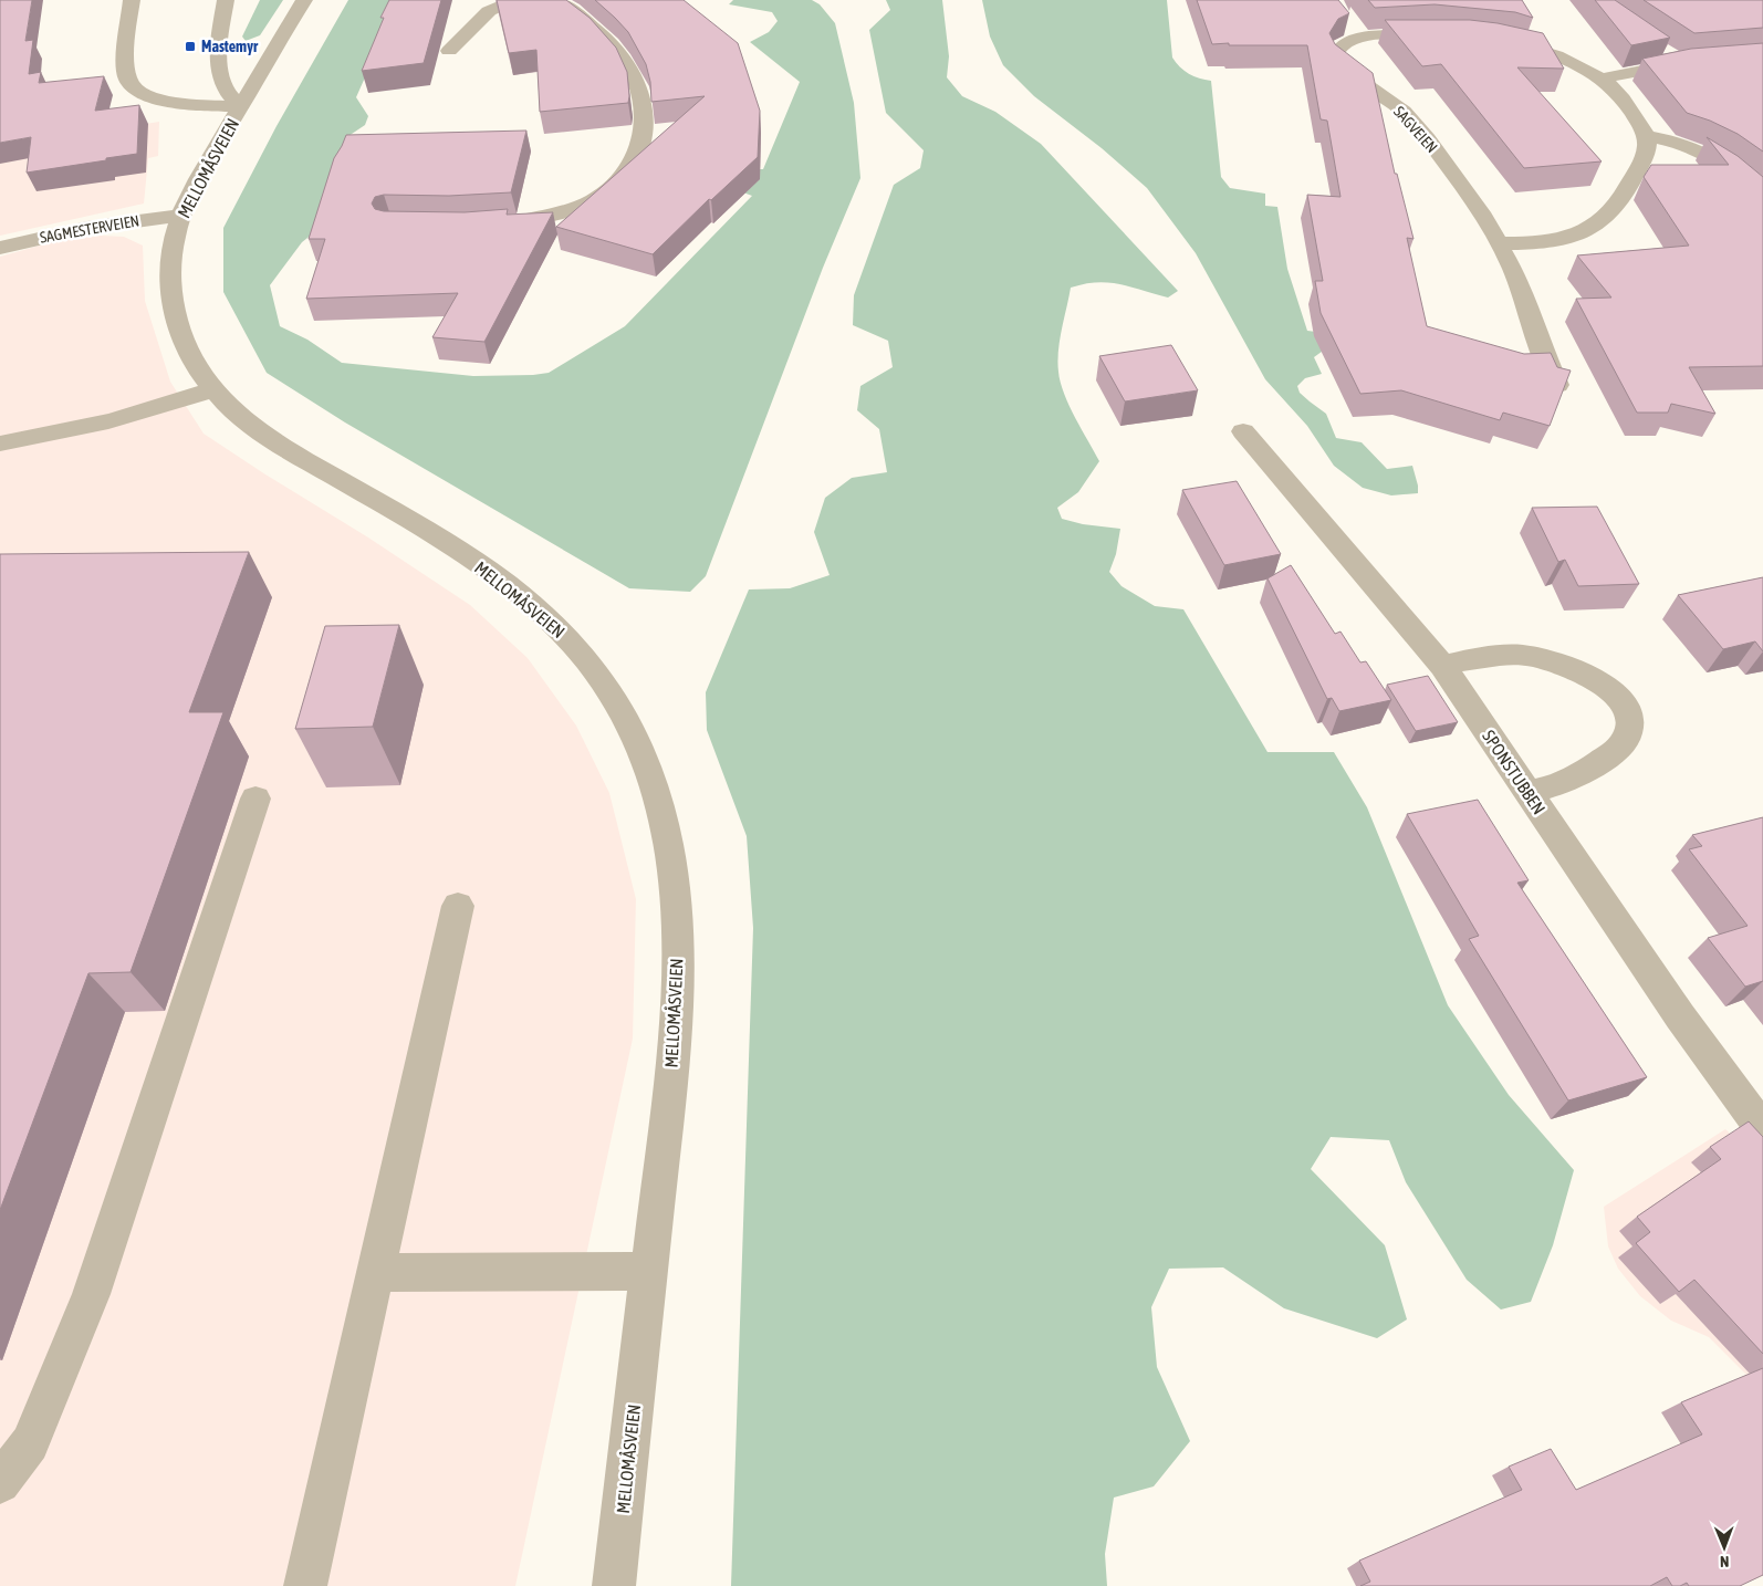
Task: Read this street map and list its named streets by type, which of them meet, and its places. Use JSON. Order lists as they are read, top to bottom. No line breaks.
{"streets":{"street":["SAGVEIEN","MELLOMÅSVEIEN","SAGMESTERVEIEN","SPONSTUBBEN"]},"crossings":[["MELLOMÅSVEIEN","SAGMESTERVEIEN"]],"places":{"transit":["Mastemyr"]},"north":"bottom"}
